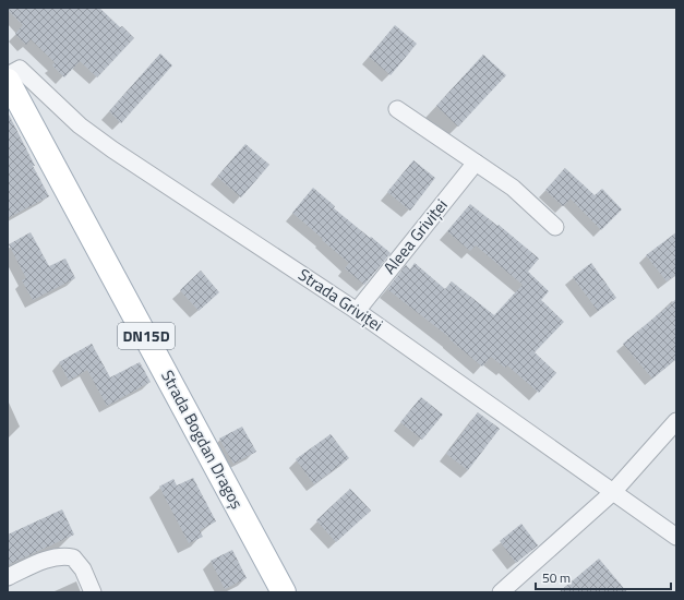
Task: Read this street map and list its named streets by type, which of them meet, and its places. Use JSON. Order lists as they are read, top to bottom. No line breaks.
{"streets":{"main road":["DN15D","Strada Bogdan Dragoș"],"street":["Aleea Griviței","Strada Griviței"]},"crossings":[["Aleea Griviței","Strada Griviței"]],"scale_bar":"50 m"}
